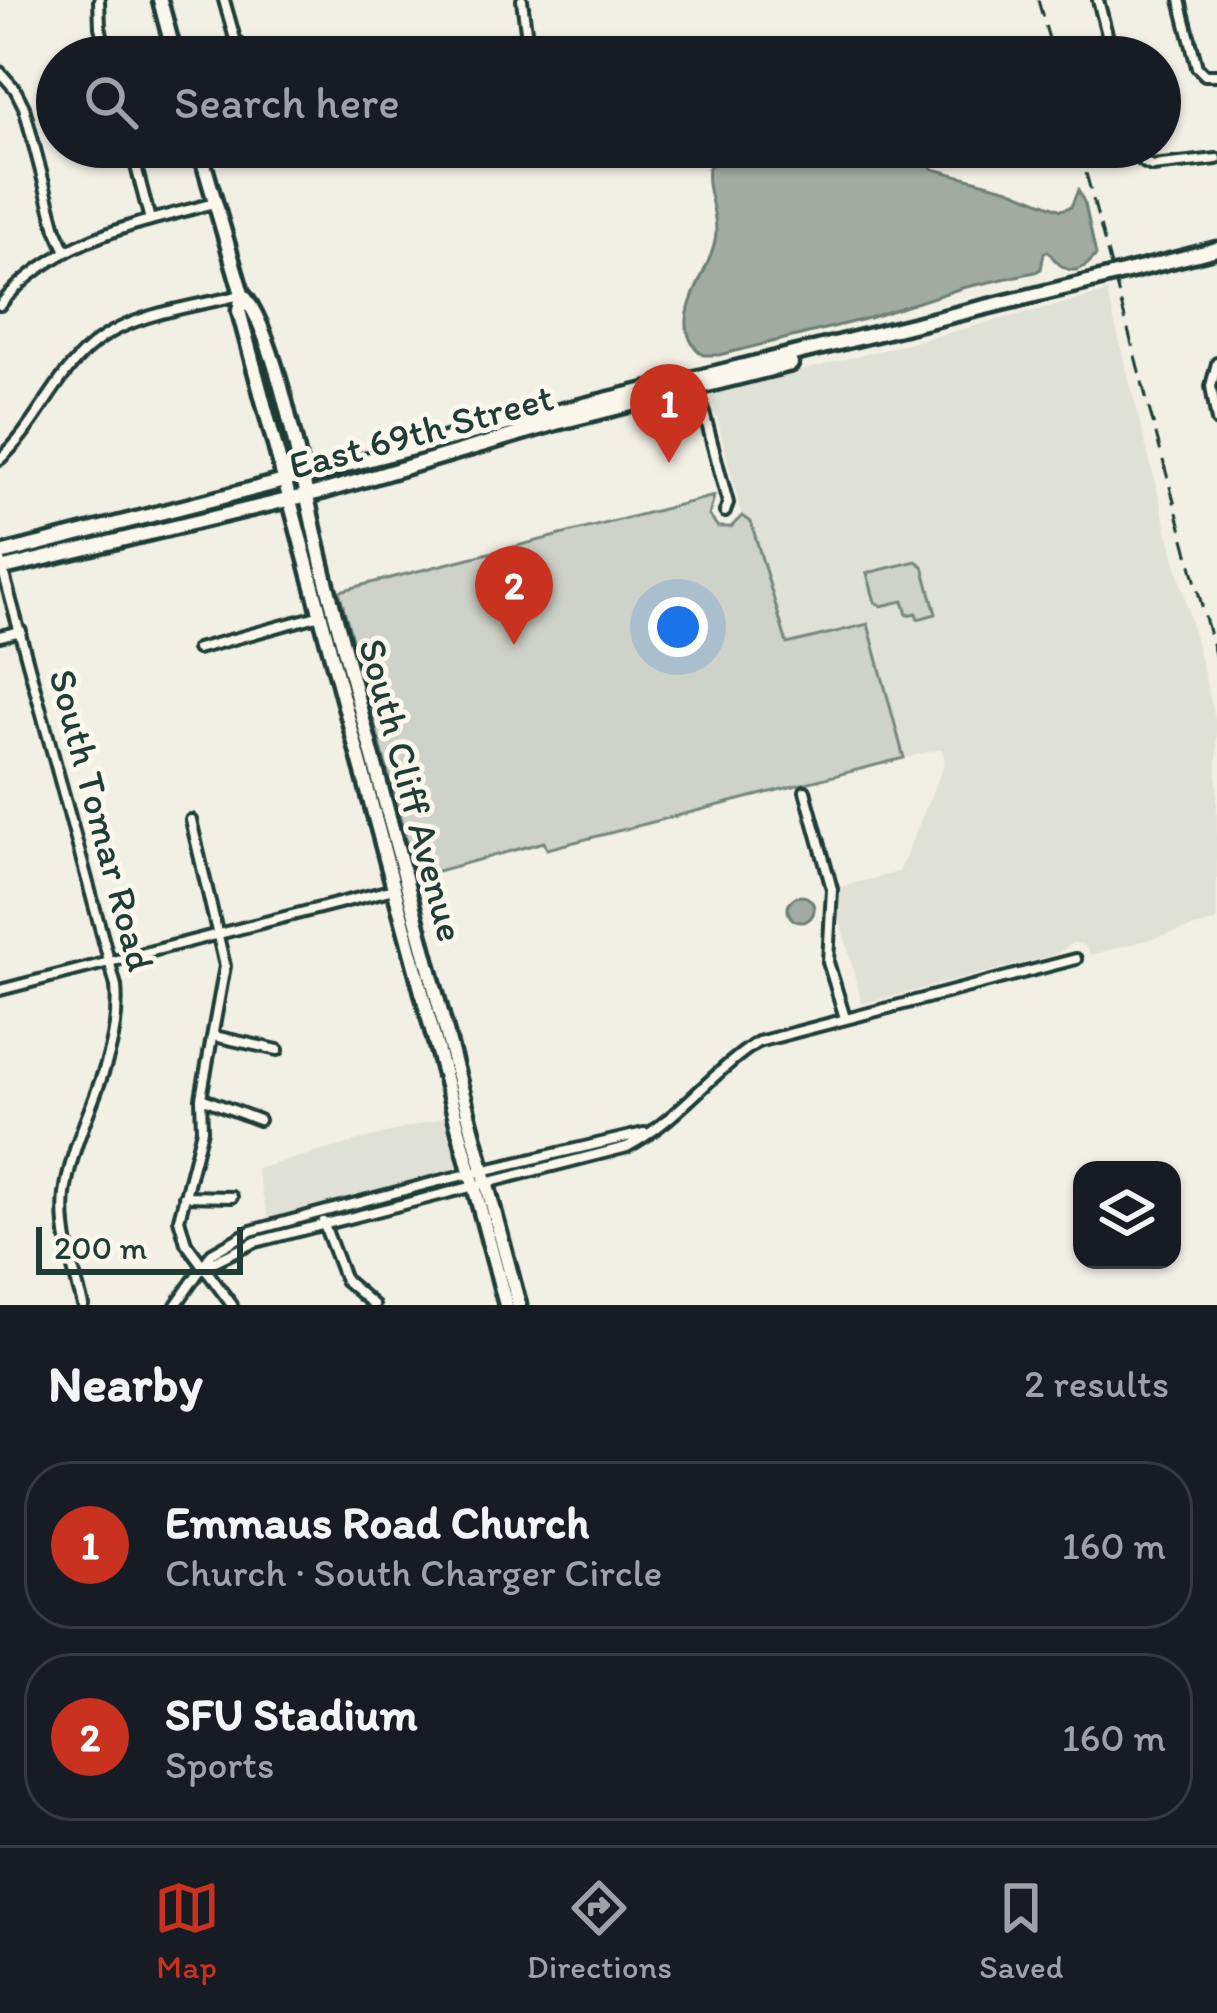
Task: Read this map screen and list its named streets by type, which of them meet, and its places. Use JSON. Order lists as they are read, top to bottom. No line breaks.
{"streets":{"main road":["East 69th Street","South Cliff Avenue"],"street":["South Tomar Road"]},"crossings":[["East 69th Street","South Cliff Avenue"],["East 69th Street","South Tomar Road"]],"scale_bar":"200 m","page":{"search":"Search here","pins":["1","2"],"scale":"200 m","heading":["Nearby","2 results"],"list":[{"mark":"1","name":"Emmaus Road Church","note":"Church · South Charger Circle","value":"160 m"},{"mark":"2","name":"SFU Stadium","note":"Sports","value":"160 m"}],"nav":["Map","Directions","Saved"]}}
